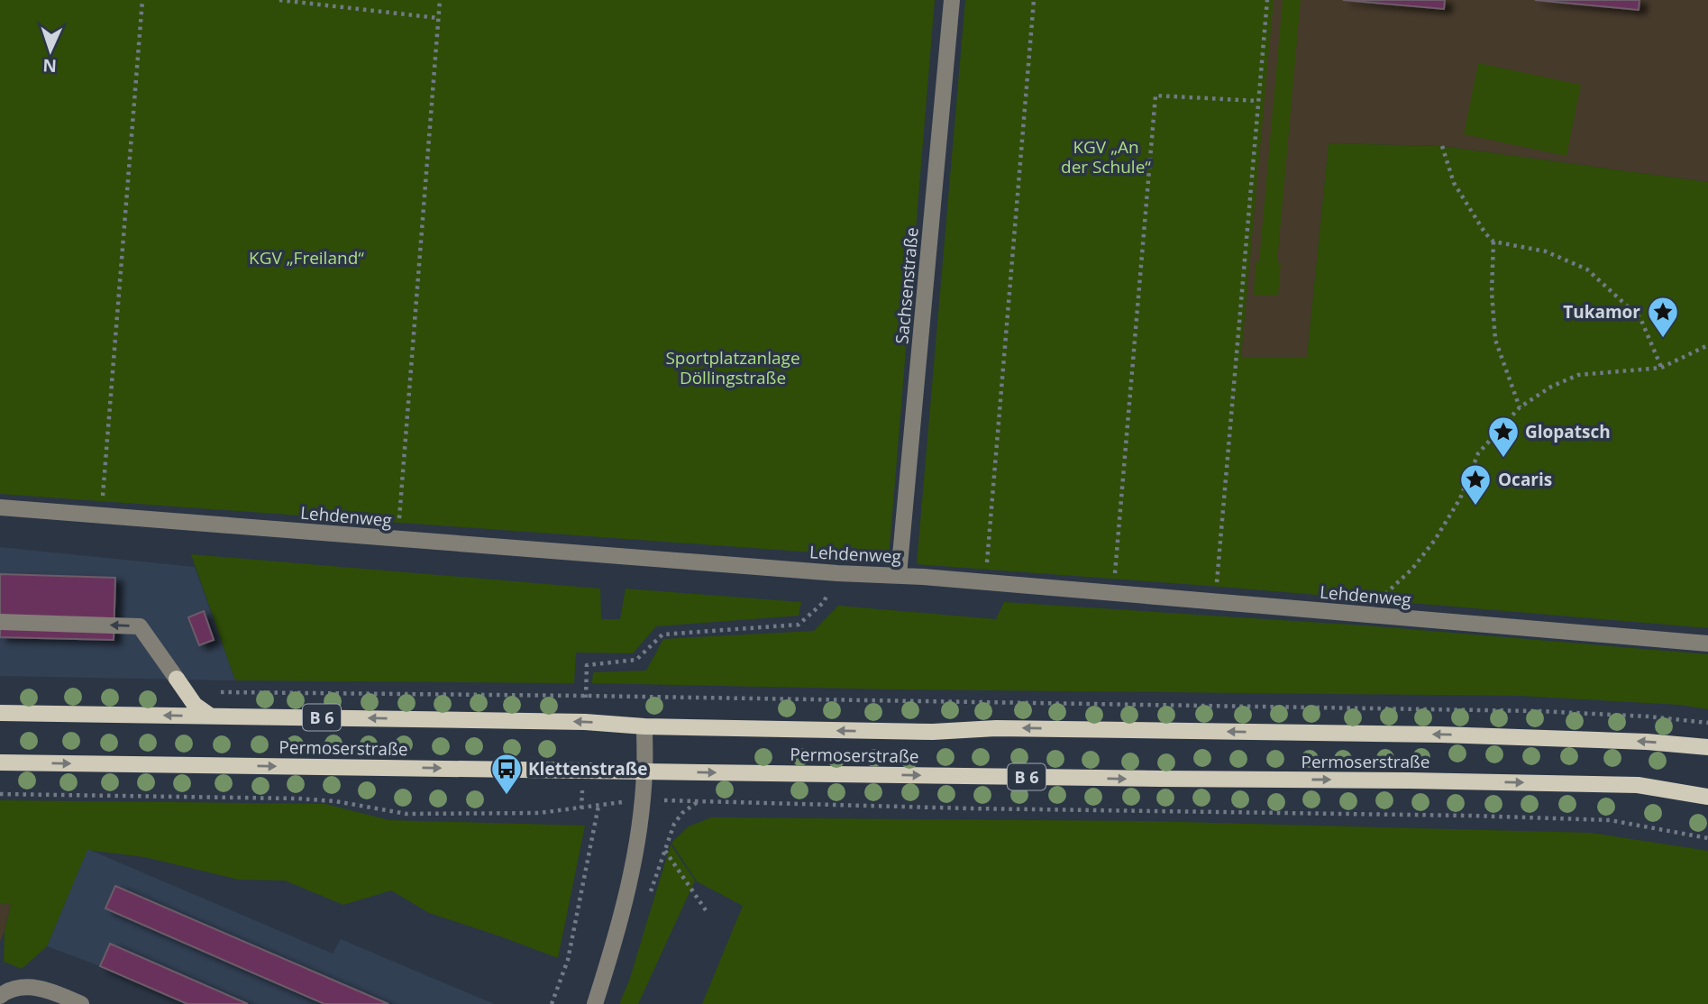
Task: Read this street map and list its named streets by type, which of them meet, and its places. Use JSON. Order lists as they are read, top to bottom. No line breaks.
{"streets":{"main road":["B 6","Permoserstraße"],"street":["Sachsenstraße","Lehdenweg"]},"crossings":[["Sachsenstraße","Lehdenweg"]],"parks":["KGV „An der Schule“","KGV „Freiland“","Sportplatzanlage Döllingstraße"],"places":{"place":["Tukamor","Glopatsch","Ocaris"],"bus stop":["Klettenstraße"]},"north":"bottom"}
